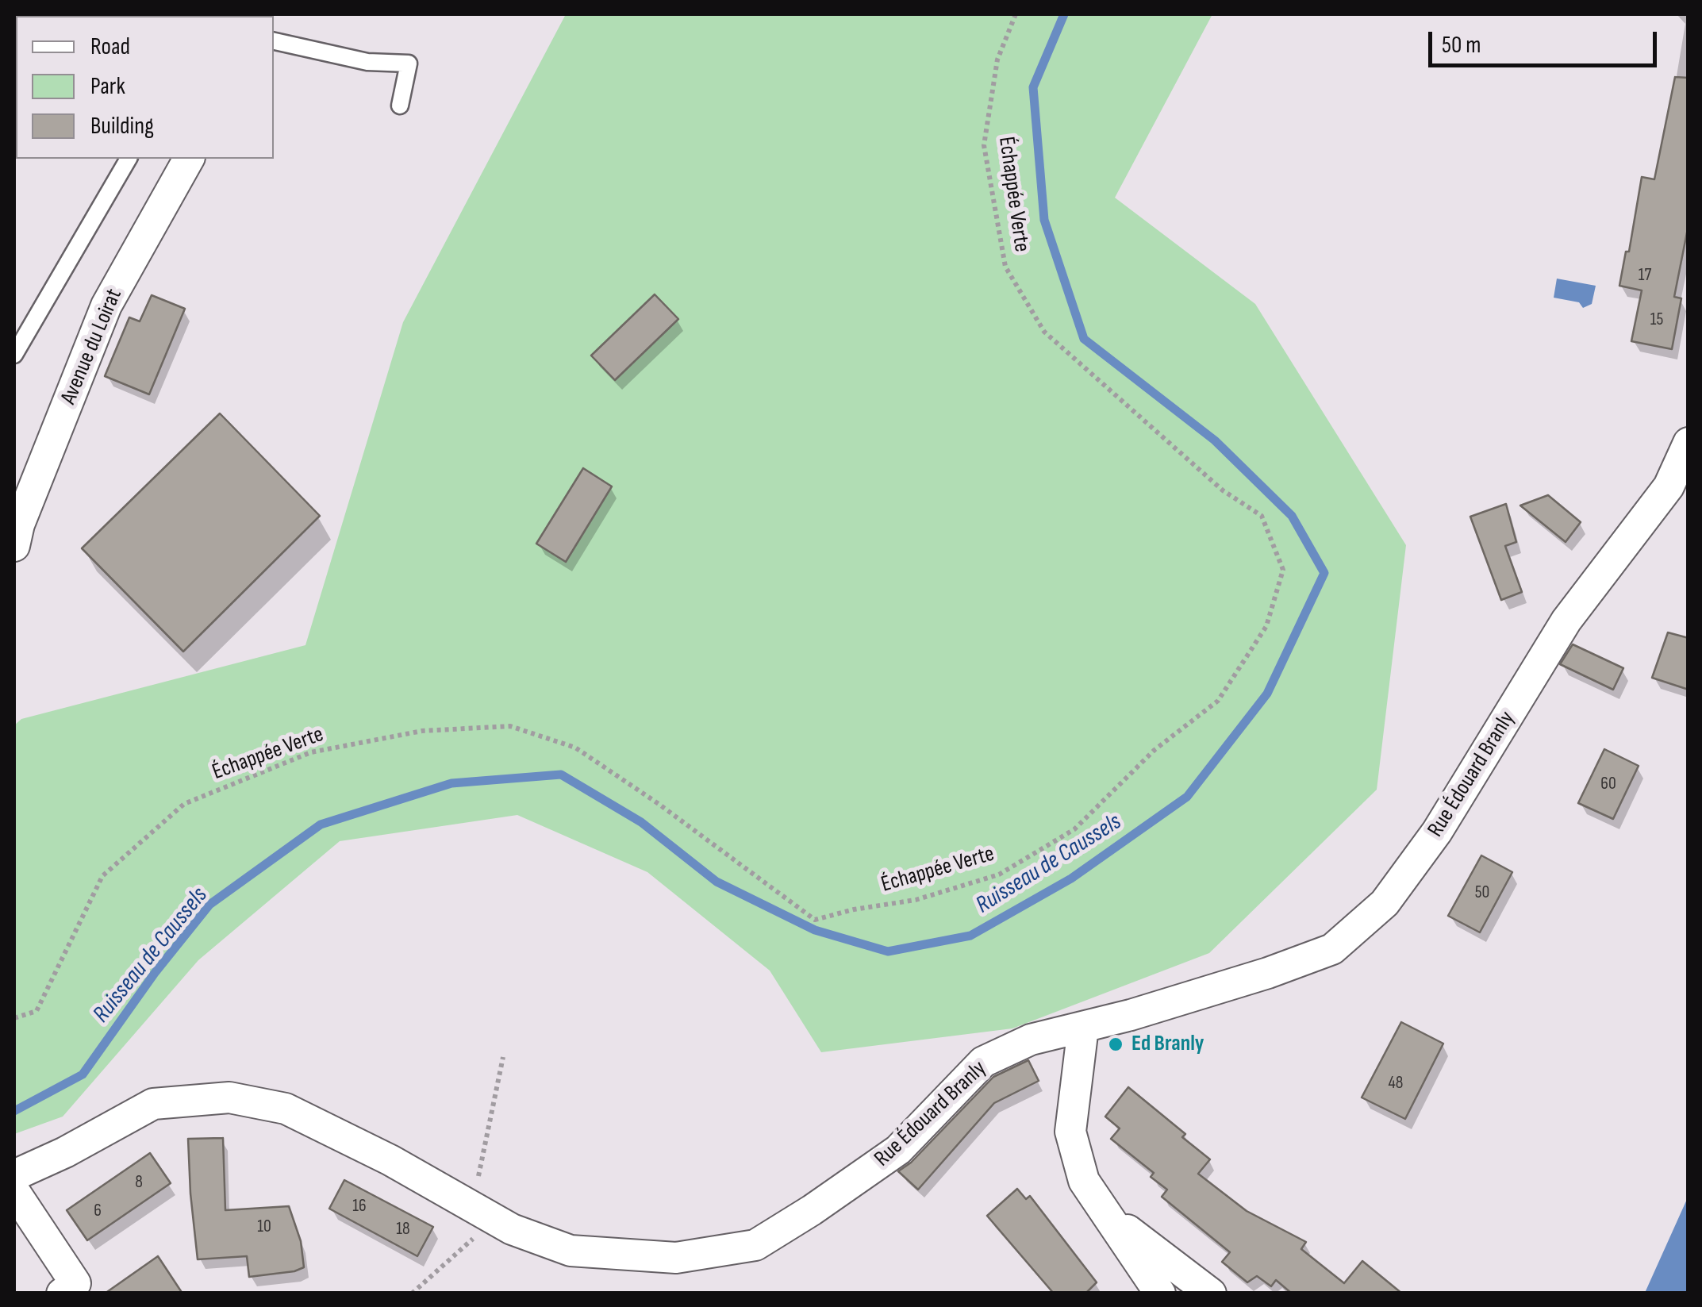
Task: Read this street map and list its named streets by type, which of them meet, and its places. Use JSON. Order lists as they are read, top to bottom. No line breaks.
{"streets":{"street":["Avenue du Loirat","Rue Édouard Branly"],"path":["Échappée Verte"]},"water":["Ruisseau de Caussels"],"places":["Ed Branly"],"house_numbers":["17","15","60","50","48","8","16","6","10","18"],"legend":["Road","Park","Building"],"scale_bar":"50 m"}
